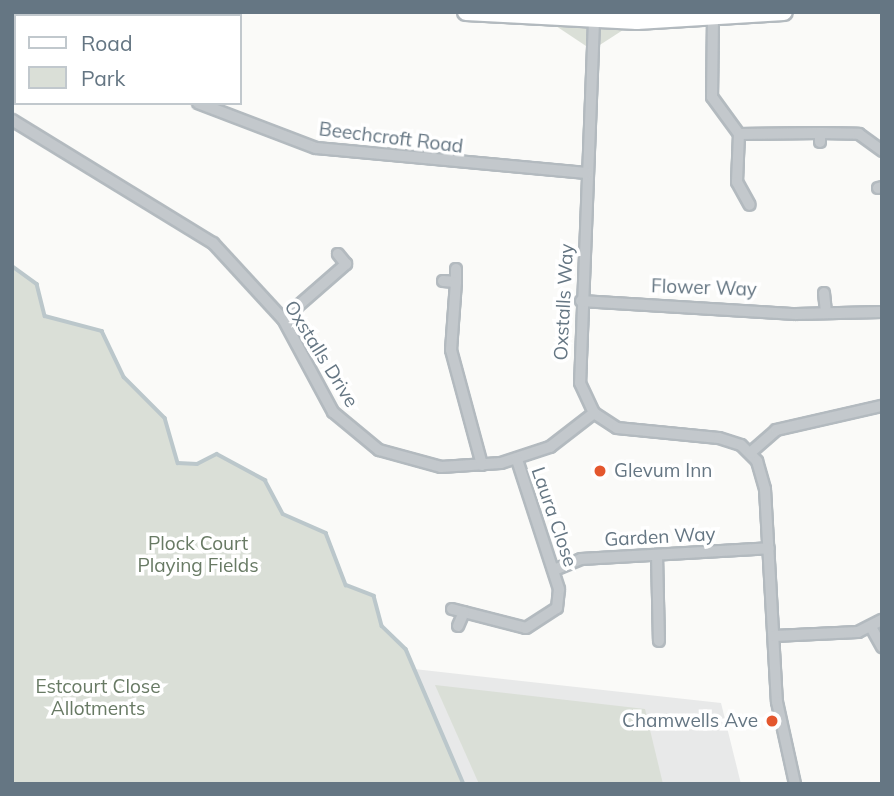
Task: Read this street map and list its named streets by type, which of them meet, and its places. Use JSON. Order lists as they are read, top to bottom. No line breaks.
{"streets":{"street":["Beechcroft Road","Flower Way","Oxstalls Way","Oxstalls Drive","Laura Close","Garden Way"]},"crossings":[["Beechcroft Road","Oxstalls Way"],["Flower Way","Oxstalls Way"],["Oxstalls Way","Oxstalls Drive"],["Oxstalls Drive","Laura Close"],["Laura Close","Garden Way"]],"parks":["Plock Court Playing Fields","Estcourt Close Allotments"],"places":["Glevum Inn","Chamwells Ave"],"legend":["Road","Park"]}
